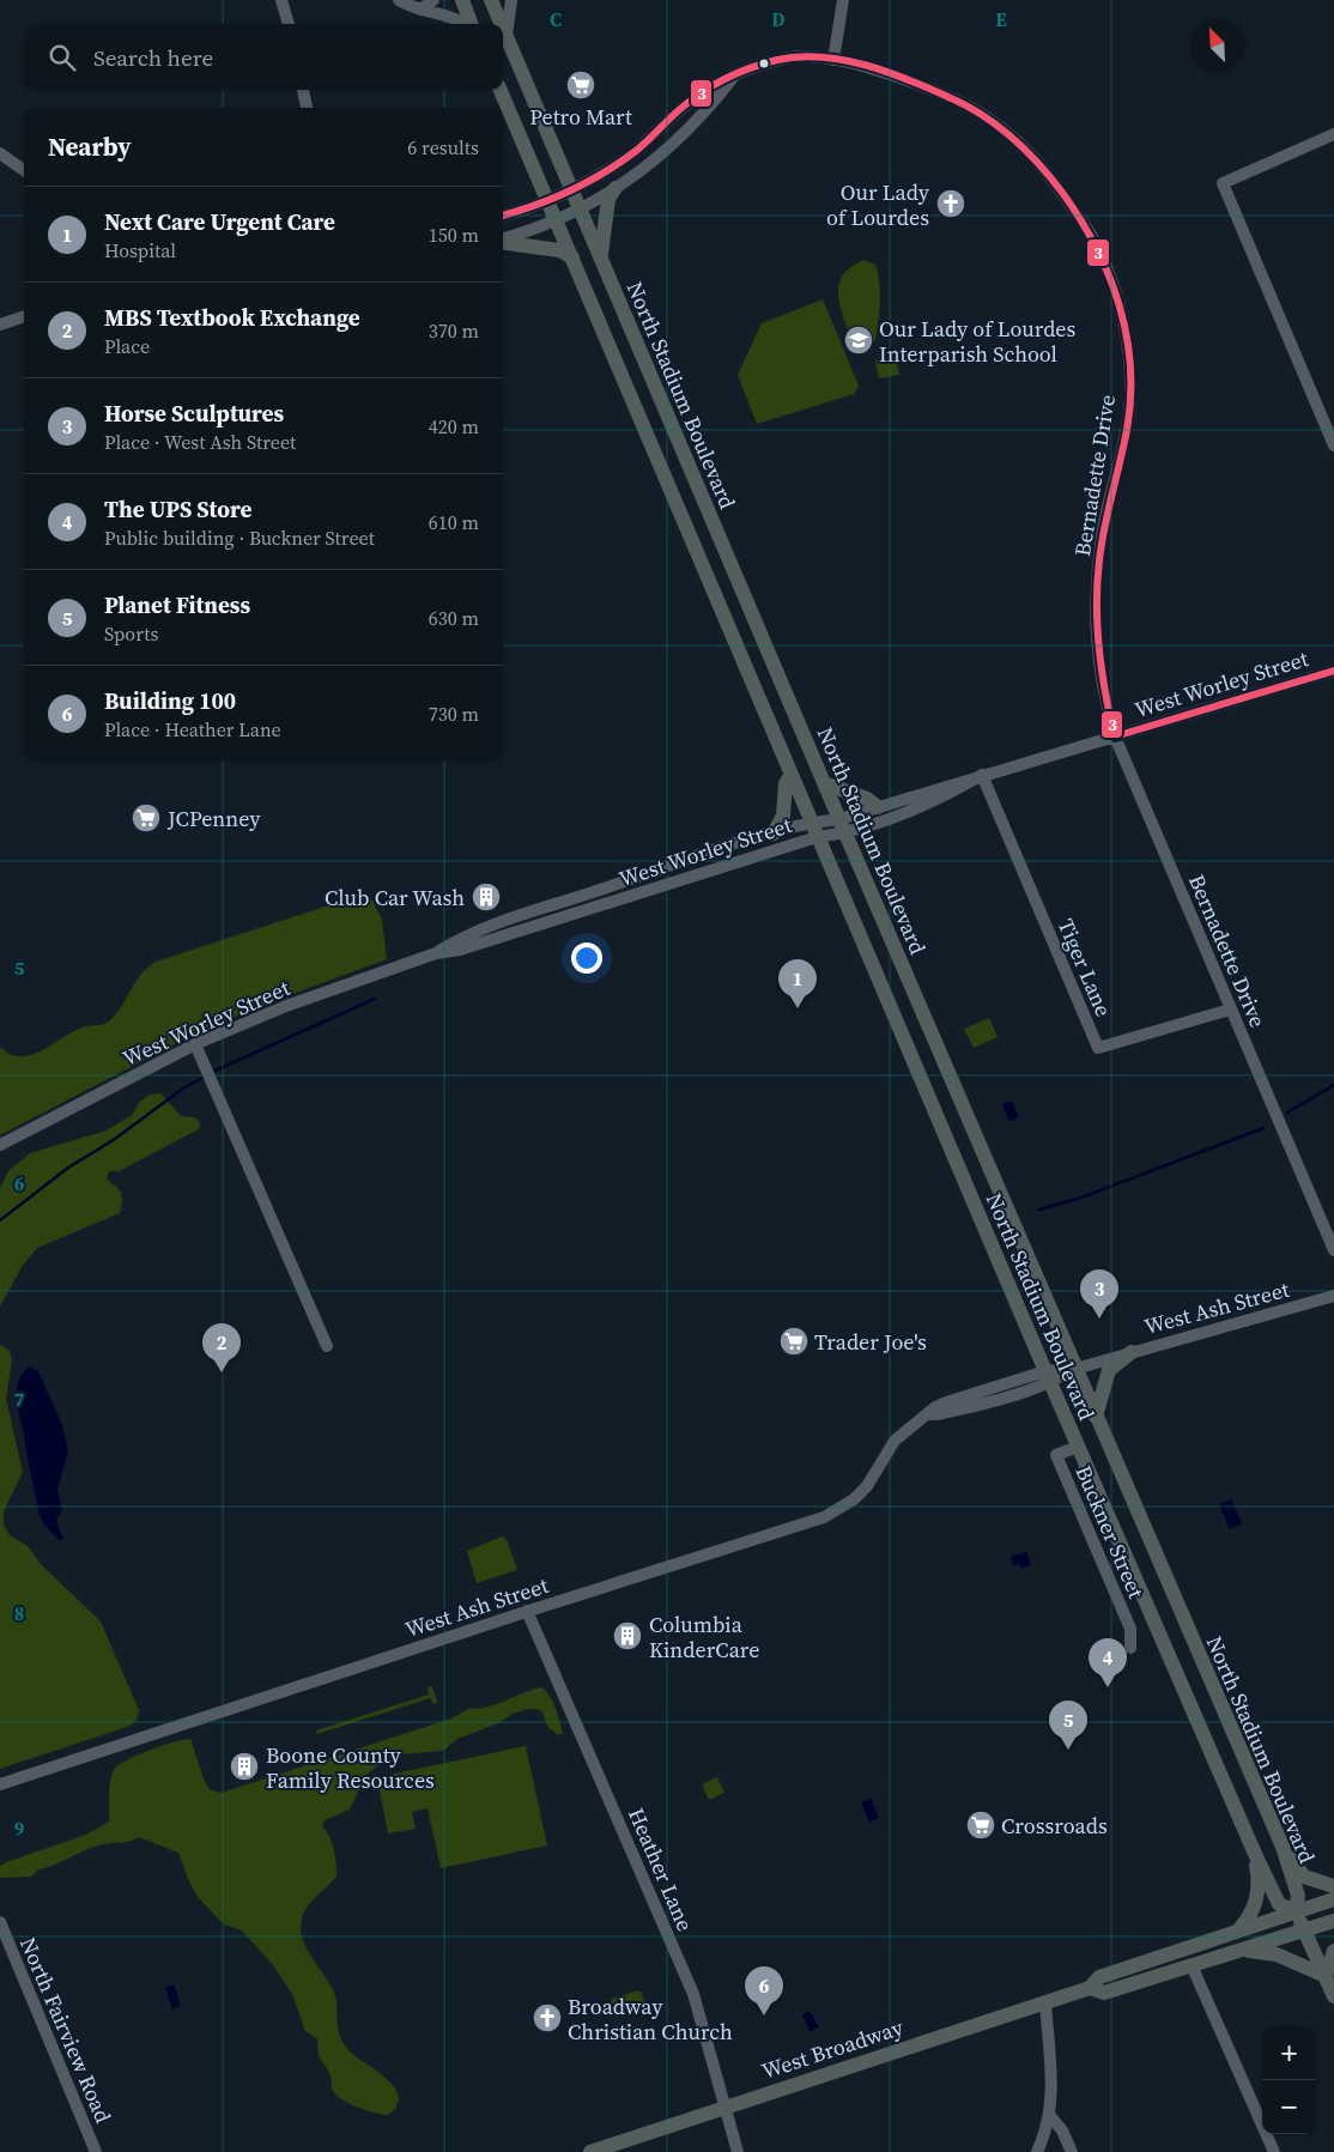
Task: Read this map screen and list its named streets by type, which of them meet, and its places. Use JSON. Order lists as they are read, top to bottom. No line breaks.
{"streets":{"main road":["North Stadium Boulevard","West Broadway"],"street":["Bernadette Drive","West Worley Street","Tiger Lane","West Ash Street","Buckner Street","Heather Lane","North Fairview Road"]},"crossings":[["North Stadium Boulevard","Bernadette Drive"],["North Stadium Boulevard","West Worley Street"],["North Stadium Boulevard","West Ash Street"],["North Stadium Boulevard","Buckner Street"],["North Stadium Boulevard","West Broadway"],["Bernadette Drive","West Worley Street"],["Bernadette Drive","Tiger Lane"],["West Worley Street","Tiger Lane"],["West Ash Street","Heather Lane"],["Heather Lane","West Broadway"]],"places":{"supermarket":["Petro Mart","JCPenney","Trader Joe's","Crossroads"],"church":["Our Lady of Lourdes","Broadway Christian Church"],"school or university":["Our Lady of Lourdes Interparish School"],"building":["Club Car Wash","Columbia KinderCare","Boone County Family Resources"]},"lines":["transit line 3"],"north":"top left","page":{"search":"Search here","heading":["Nearby","6 results"],"list":[{"mark":"1","name":"Next Care Urgent Care","note":"Hospital","value":"150 m"},{"mark":"2","name":"MBS Textbook Exchange","note":"Place","value":"370 m"},{"mark":"3","name":"Horse Sculptures","note":"Place · West Ash Street","value":"420 m"},{"mark":"4","name":"The UPS Store","note":"Public building · Buckner Street","value":"610 m"},{"mark":"5","name":"Planet Fitness","note":"Sports","value":"630 m"},{"mark":"6","name":"Building 100","note":"Place · Heather Lane","value":"730 m"}],"pins":["1","3","2","4","5","6"],"map_buttons":["+","−"]},"grid":{"columns":["C","D","E"],"rows":["5","6","7","8","9"]}}
